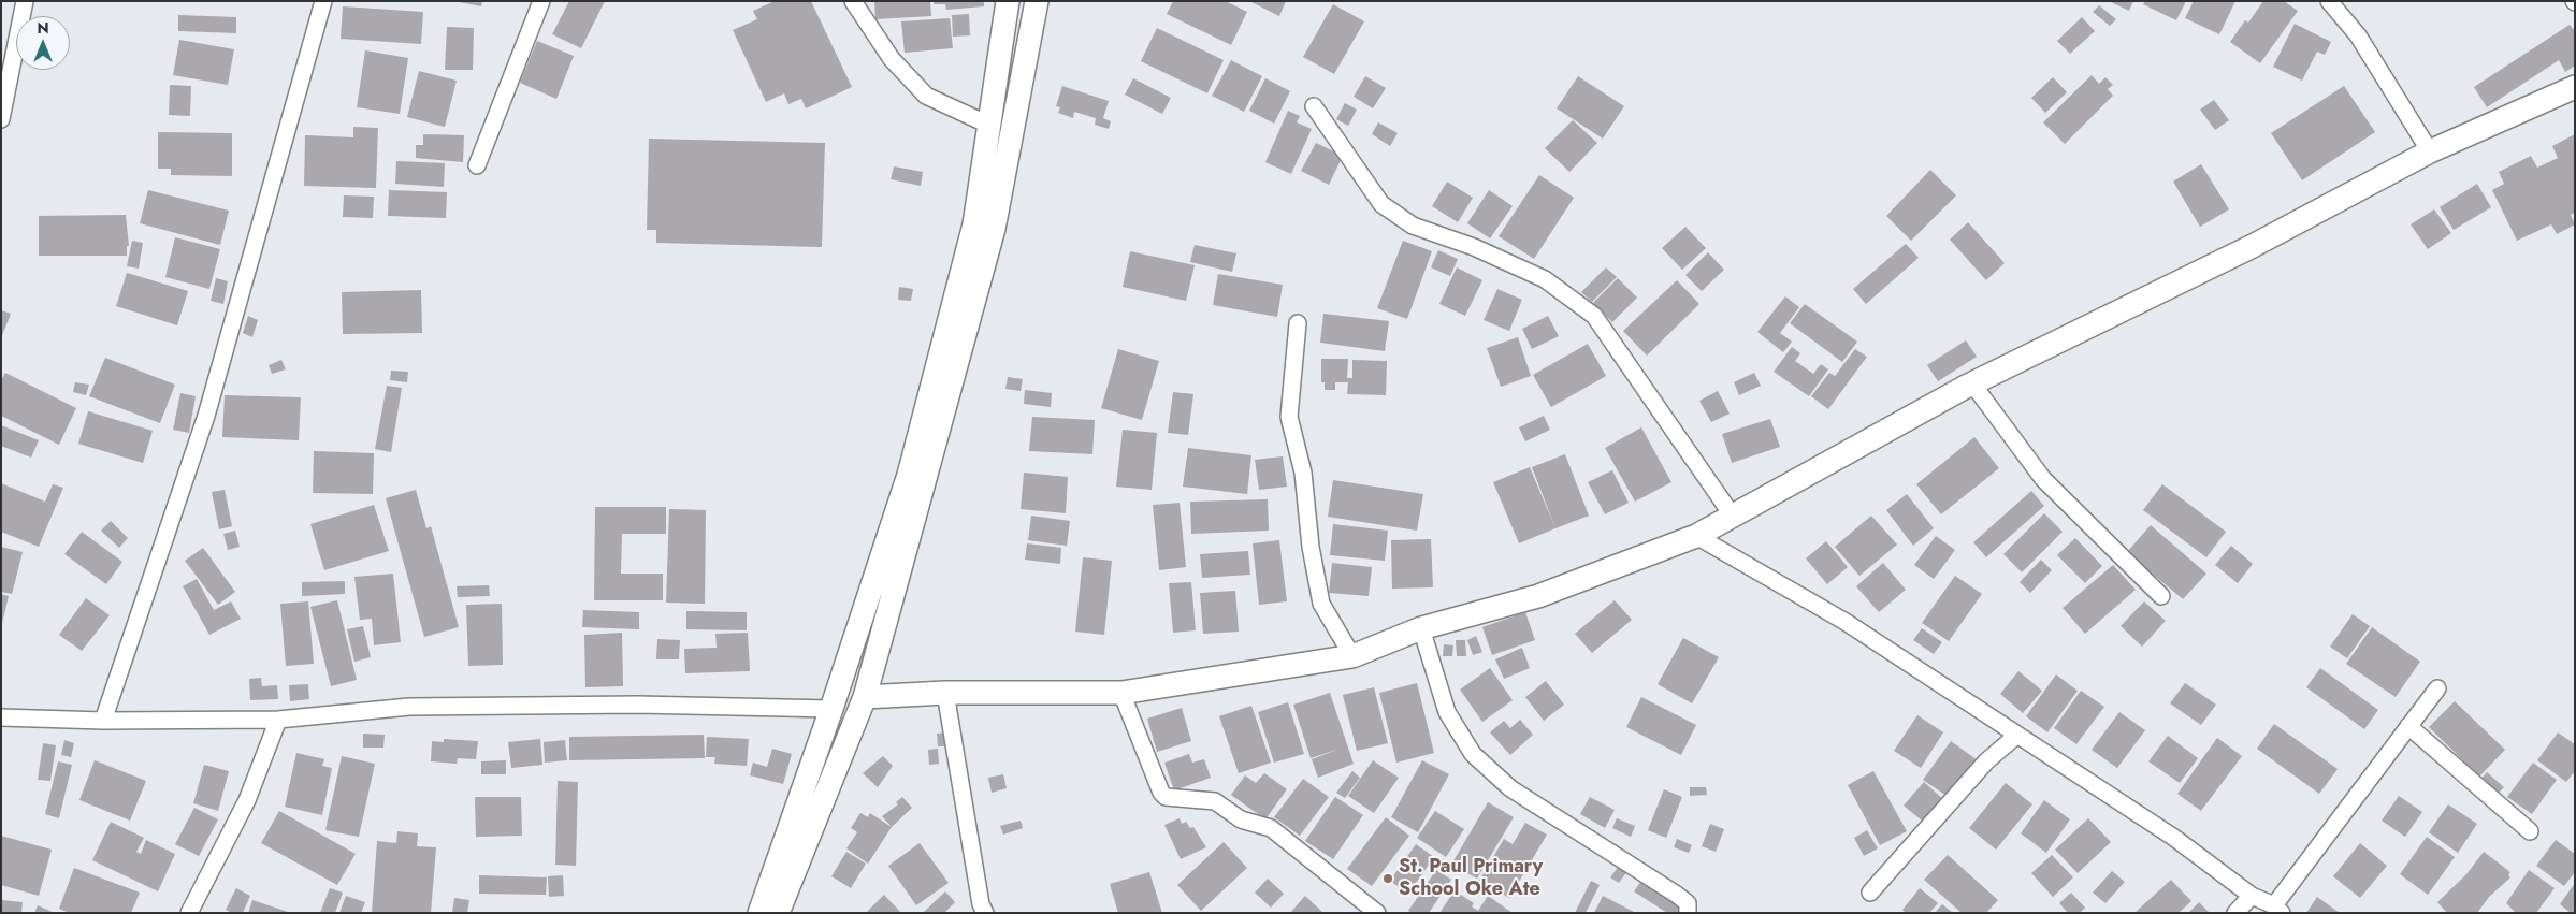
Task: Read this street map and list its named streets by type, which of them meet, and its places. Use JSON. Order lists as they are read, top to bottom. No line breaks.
{"places":["St. Paul Primary School Oke Ate"],"north":"top"}
